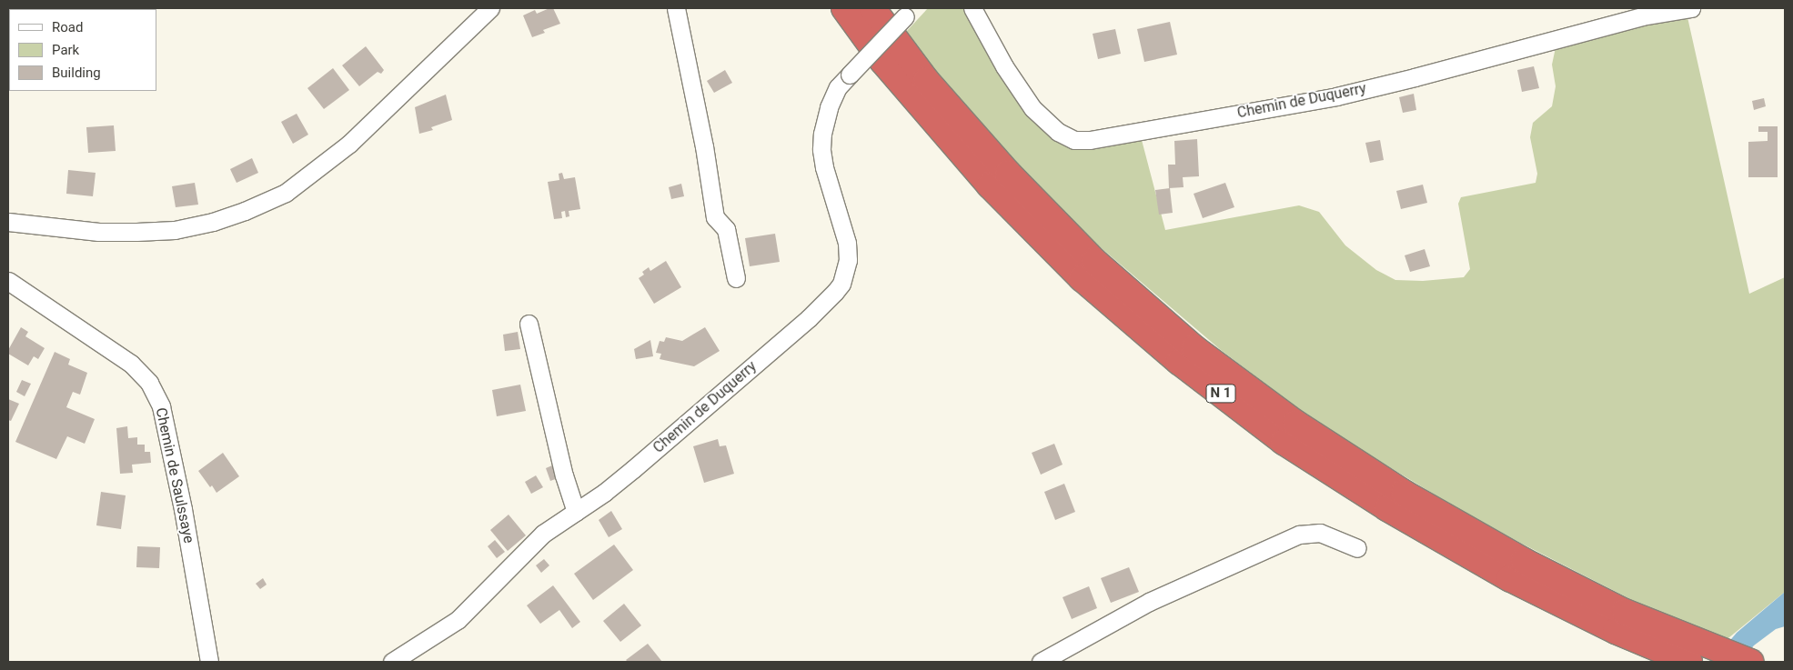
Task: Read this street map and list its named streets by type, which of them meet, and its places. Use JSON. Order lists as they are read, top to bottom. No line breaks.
{"streets":{"highway":["N 1"],"street":["Chemin de Duquerry","Chemin de Saulssaye"]},"legend":["Road","Park","Building"]}
